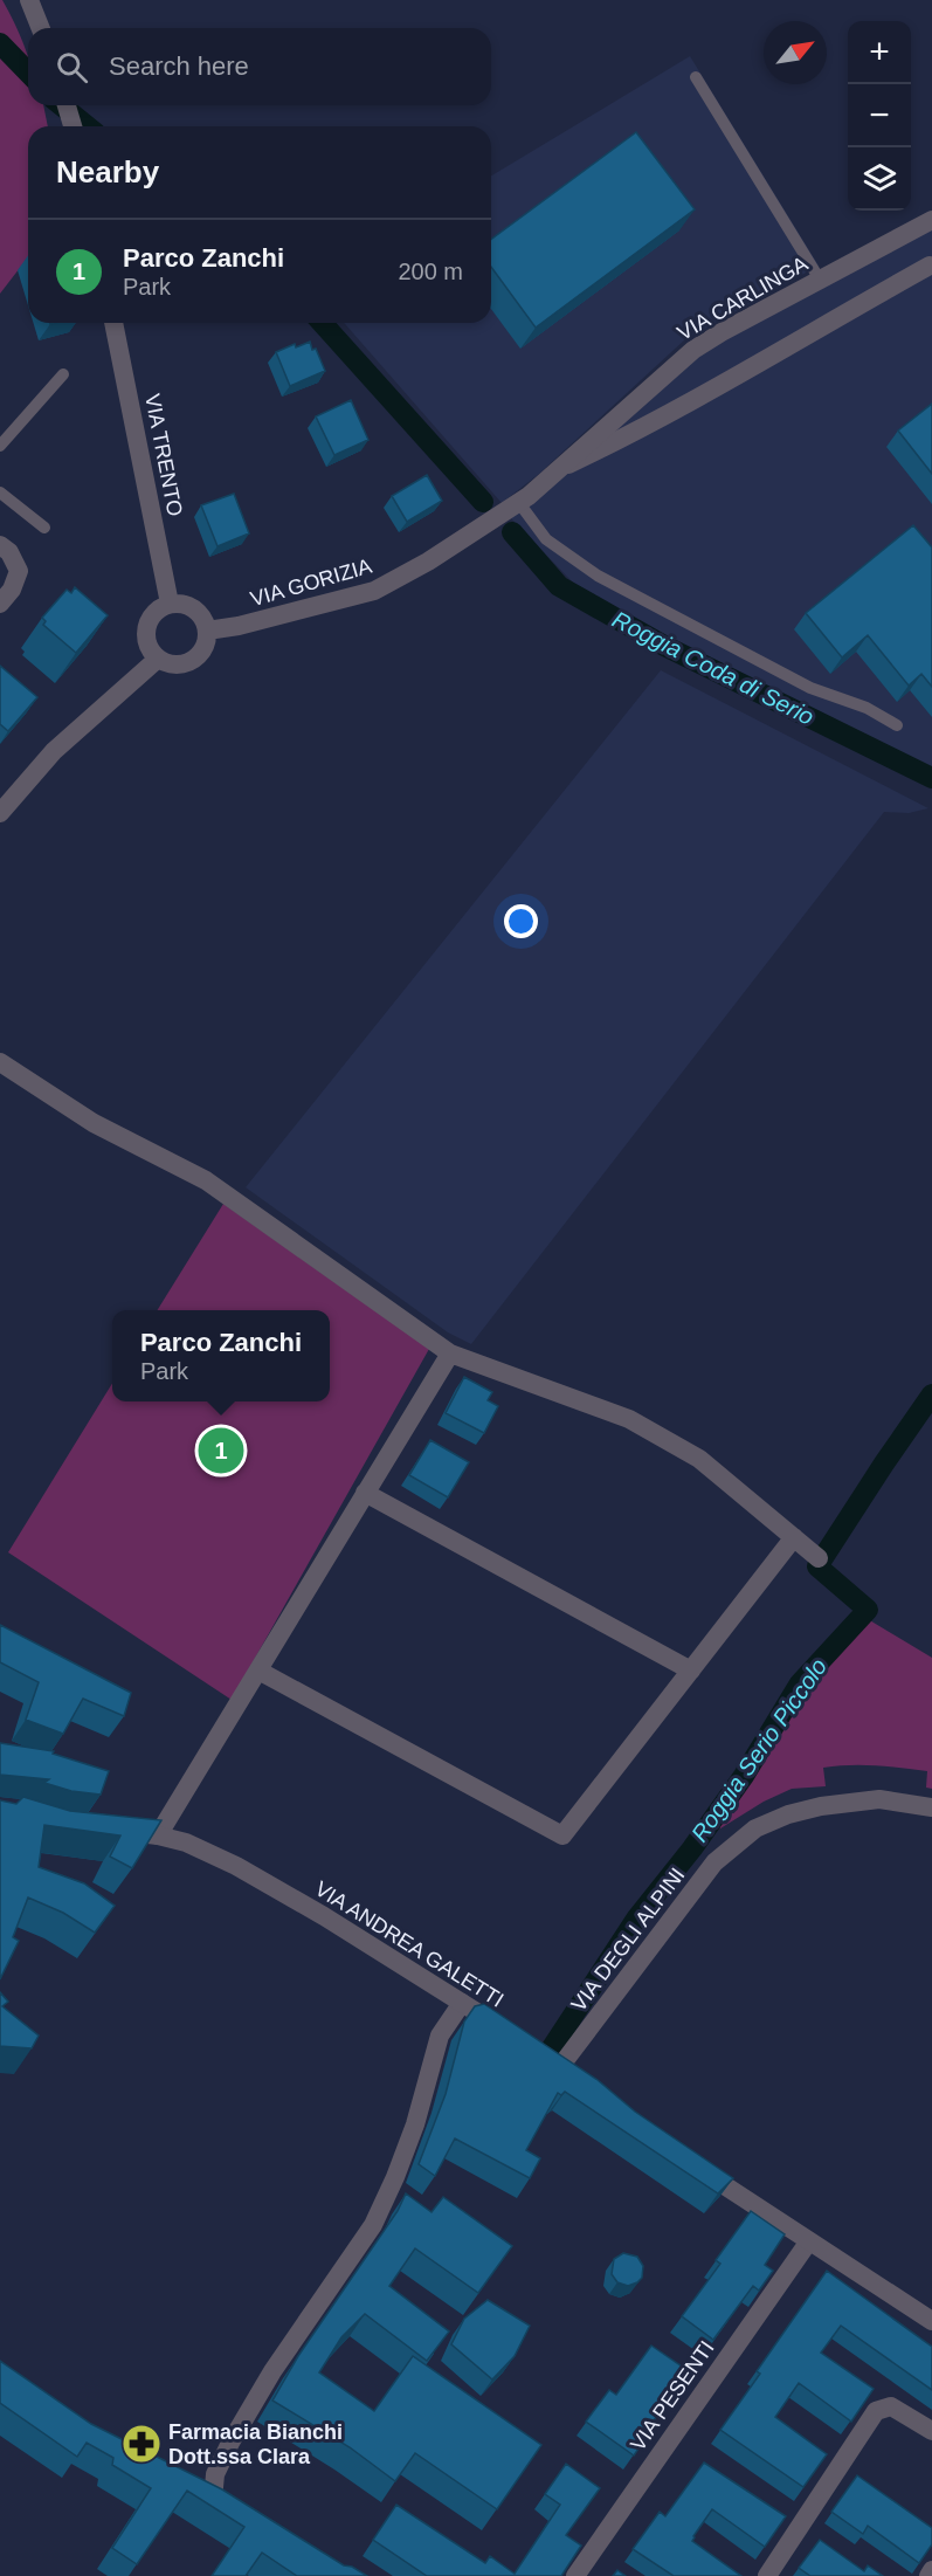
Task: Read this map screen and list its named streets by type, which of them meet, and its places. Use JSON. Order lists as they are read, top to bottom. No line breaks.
{"streets":{"street":["VIA CARLINGA","VIA TRENTO","VIA GORIZIA","VIA DEGLI ALPINI","VIA ANDREA GALETTI","VIA PESENTI"]},"crossings":[["VIA CARLINGA","VIA GORIZIA"],["VIA TRENTO","VIA GORIZIA"]],"water":["Roggia Coda di Serio","Roggia Serio Piccolo"],"places":{"pharmacy":["Farmacia Bianchi Dott.ssa Clara"]},"north":"top right","page":{"map_buttons":["+","−"],"search":"Search here","heading":"Nearby","list":[{"mark":"1","name":"Parco Zanchi","note":"Park","value":"200 m"}],"popup":["Parco Zanchi","Park"],"pins":"1"}}
